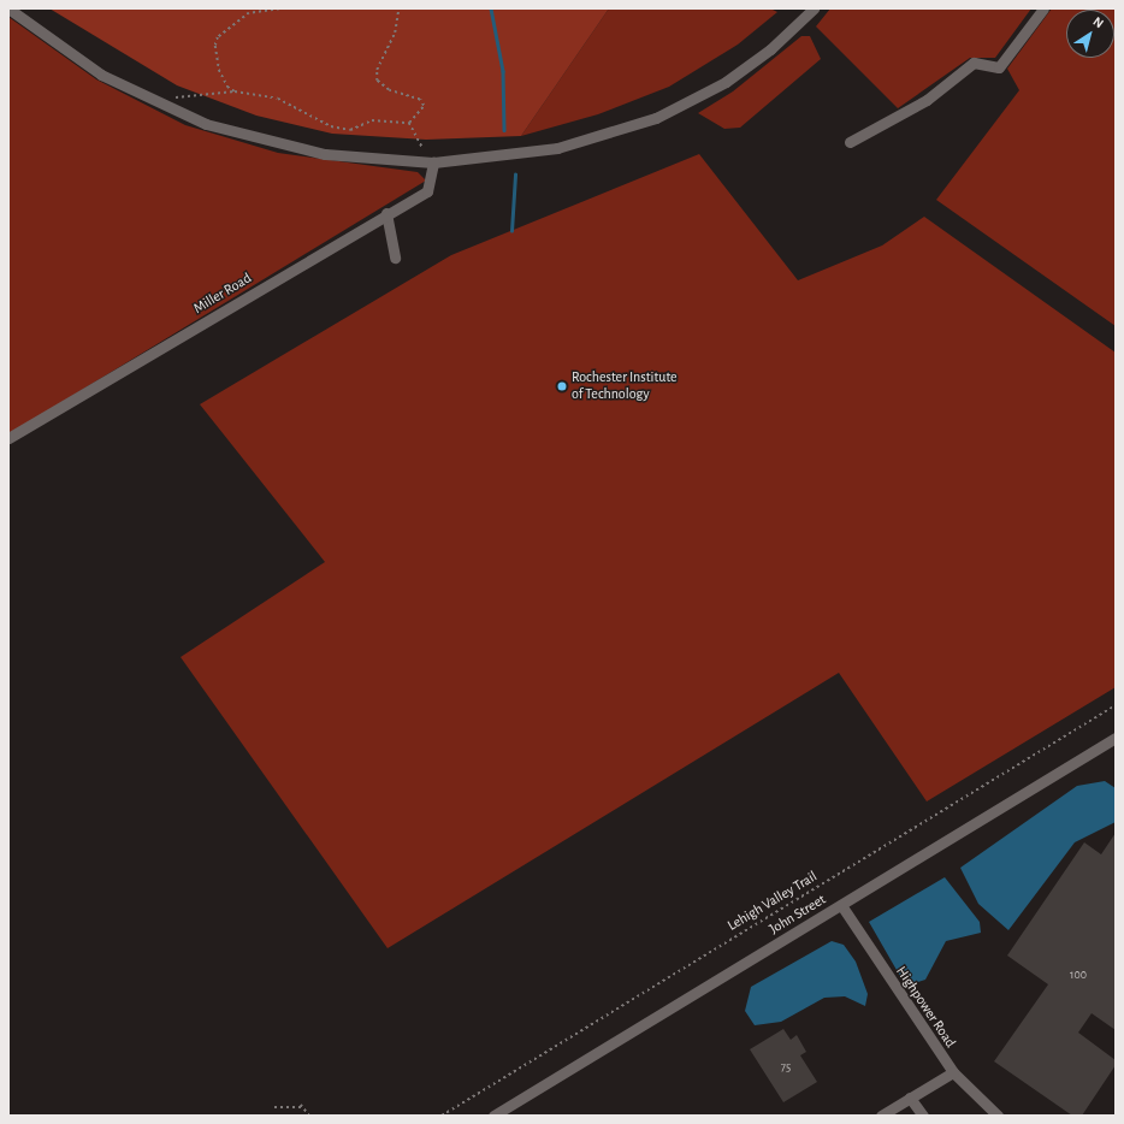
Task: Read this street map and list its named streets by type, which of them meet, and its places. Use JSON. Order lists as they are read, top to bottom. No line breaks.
{"streets":{"street":["Miller Road","John Street","Highpower Road"],"path":["Lehigh Valley Trail"]},"crossings":[["John Street","Highpower Road"]],"places":["Rochester Institute of Technology"],"house_numbers":["100","75"],"north":"top right"}
